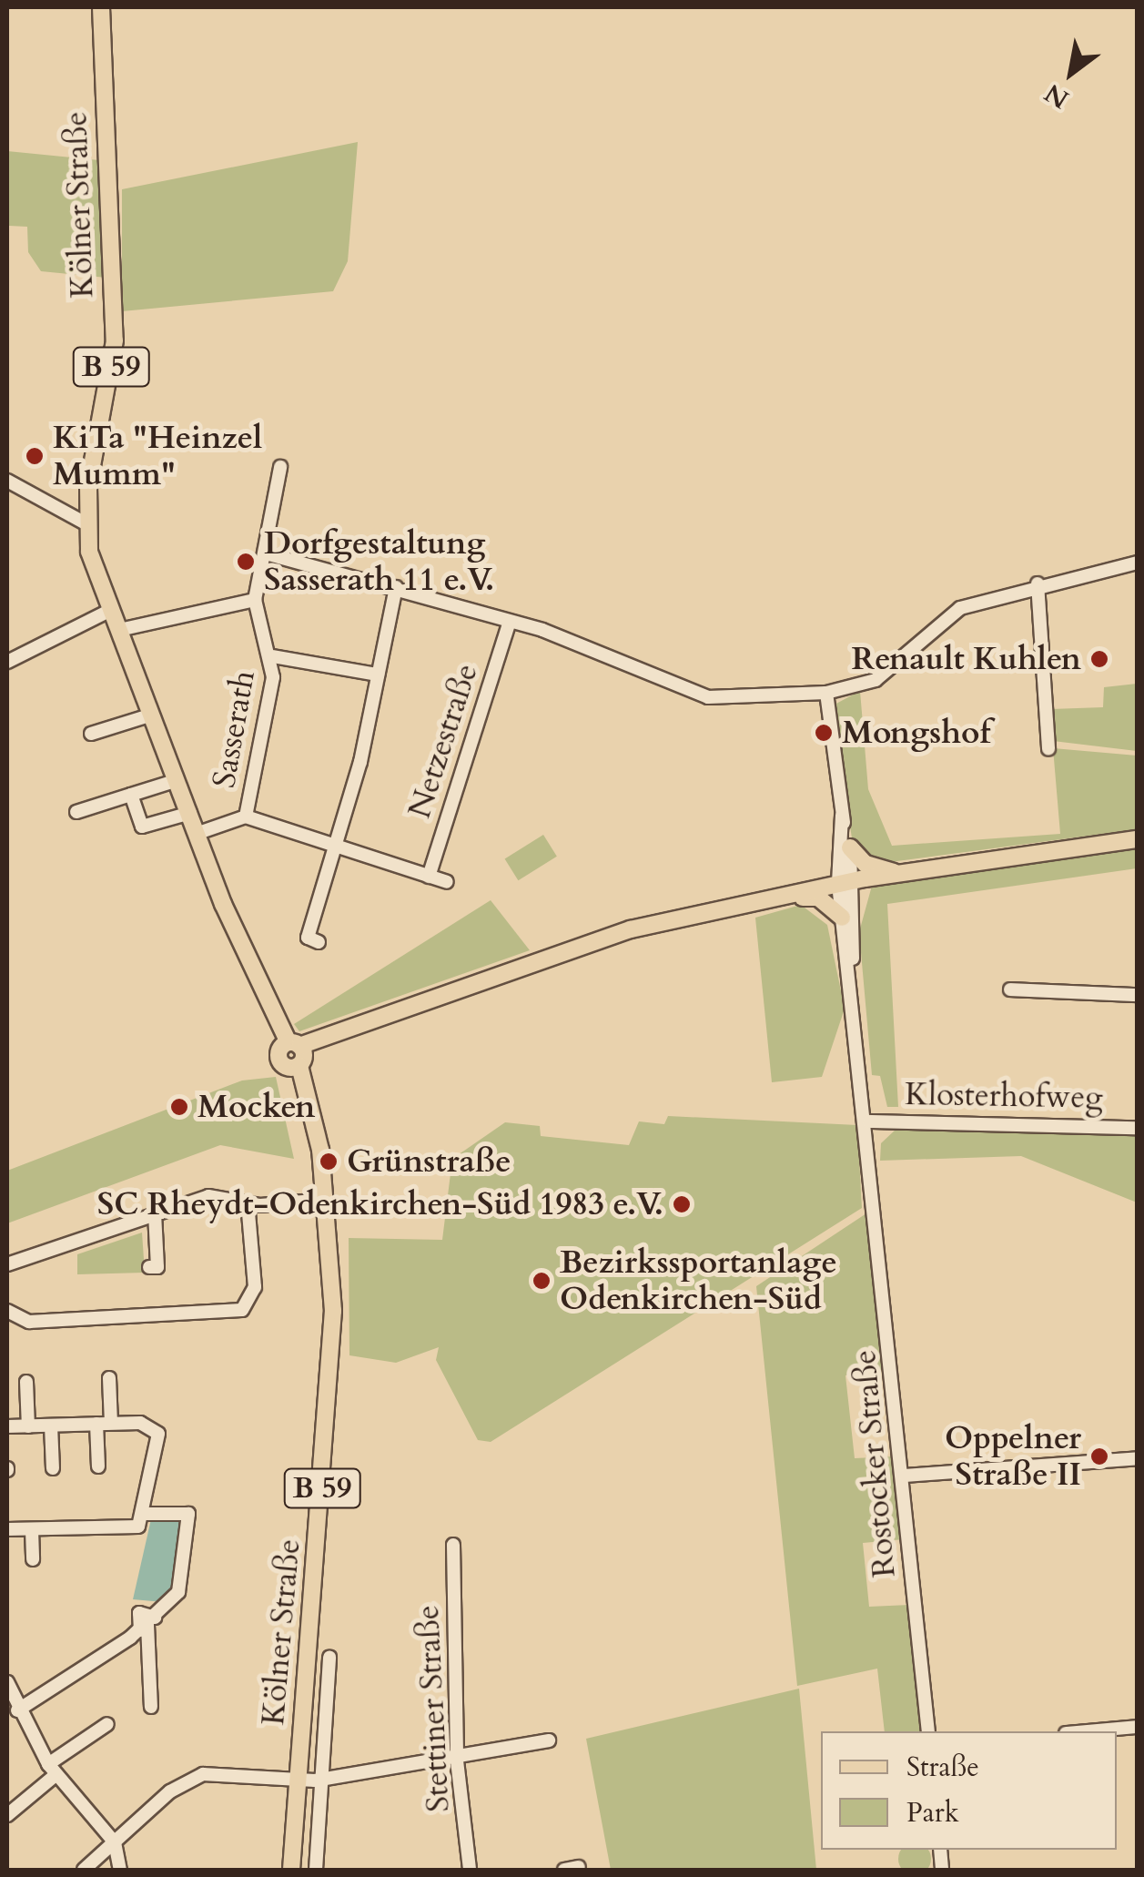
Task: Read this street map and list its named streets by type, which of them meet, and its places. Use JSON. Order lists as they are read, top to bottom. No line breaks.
{"streets":{"main road":["Kölner Straße","B 59"],"street":["Sasserath","Netzestraße","Klosterhofweg","Rostocker Straße","Stettiner Straße"]},"crossings":[["Klosterhofweg","Rostocker Straße"]],"places":["KiTa \"Heinzel Mumm\"","Dorfgestaltung Sasserath 11 e.V.","Renault Kuhlen","Mongshof","Mocken","Grünstraße","SC Rheydt-Odenkirchen-Süd 1983 e.V.","Bezirkssportanlage Odenkirchen-Süd","Oppelner Straße II"],"legend":["Straße","Park"],"north":"bottom left"}
